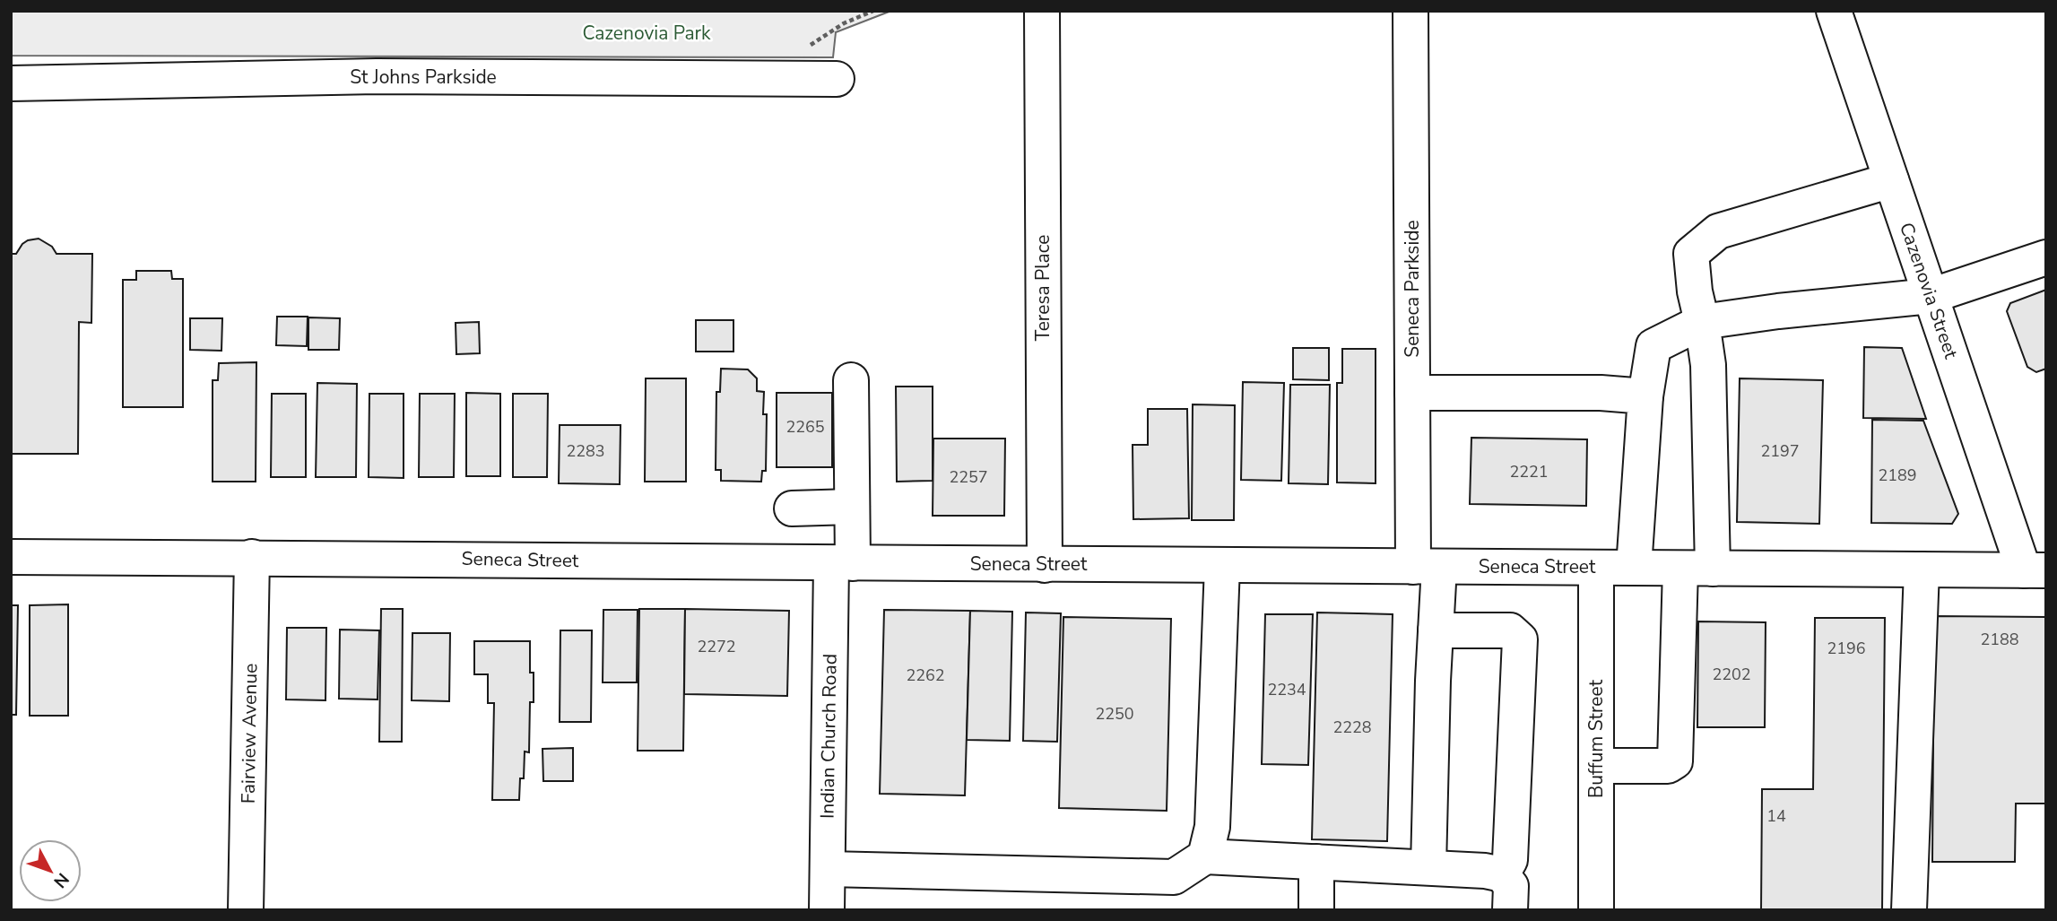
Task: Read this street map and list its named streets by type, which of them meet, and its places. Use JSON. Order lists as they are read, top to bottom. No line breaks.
{"streets":{"street":["St Johns Parkside","Teresa Place","Seneca Parkside","Cazenovia Street","Seneca Street","Fairview Avenue","Indian Church Road","Buffum Street"]},"crossings":[["Teresa Place","Seneca Street"],["Seneca Parkside","Seneca Street"],["Cazenovia Street","Seneca Street"],["Seneca Street","Fairview Avenue"],["Seneca Street","Indian Church Road"],["Seneca Street","Buffum Street"]],"parks":["Cazenovia Park"],"house_numbers":["2265","2283","2197","2221","2189","2257","2188","2272","2196","2202","2262","2234","2250","2228","14"],"north":"bottom right"}
